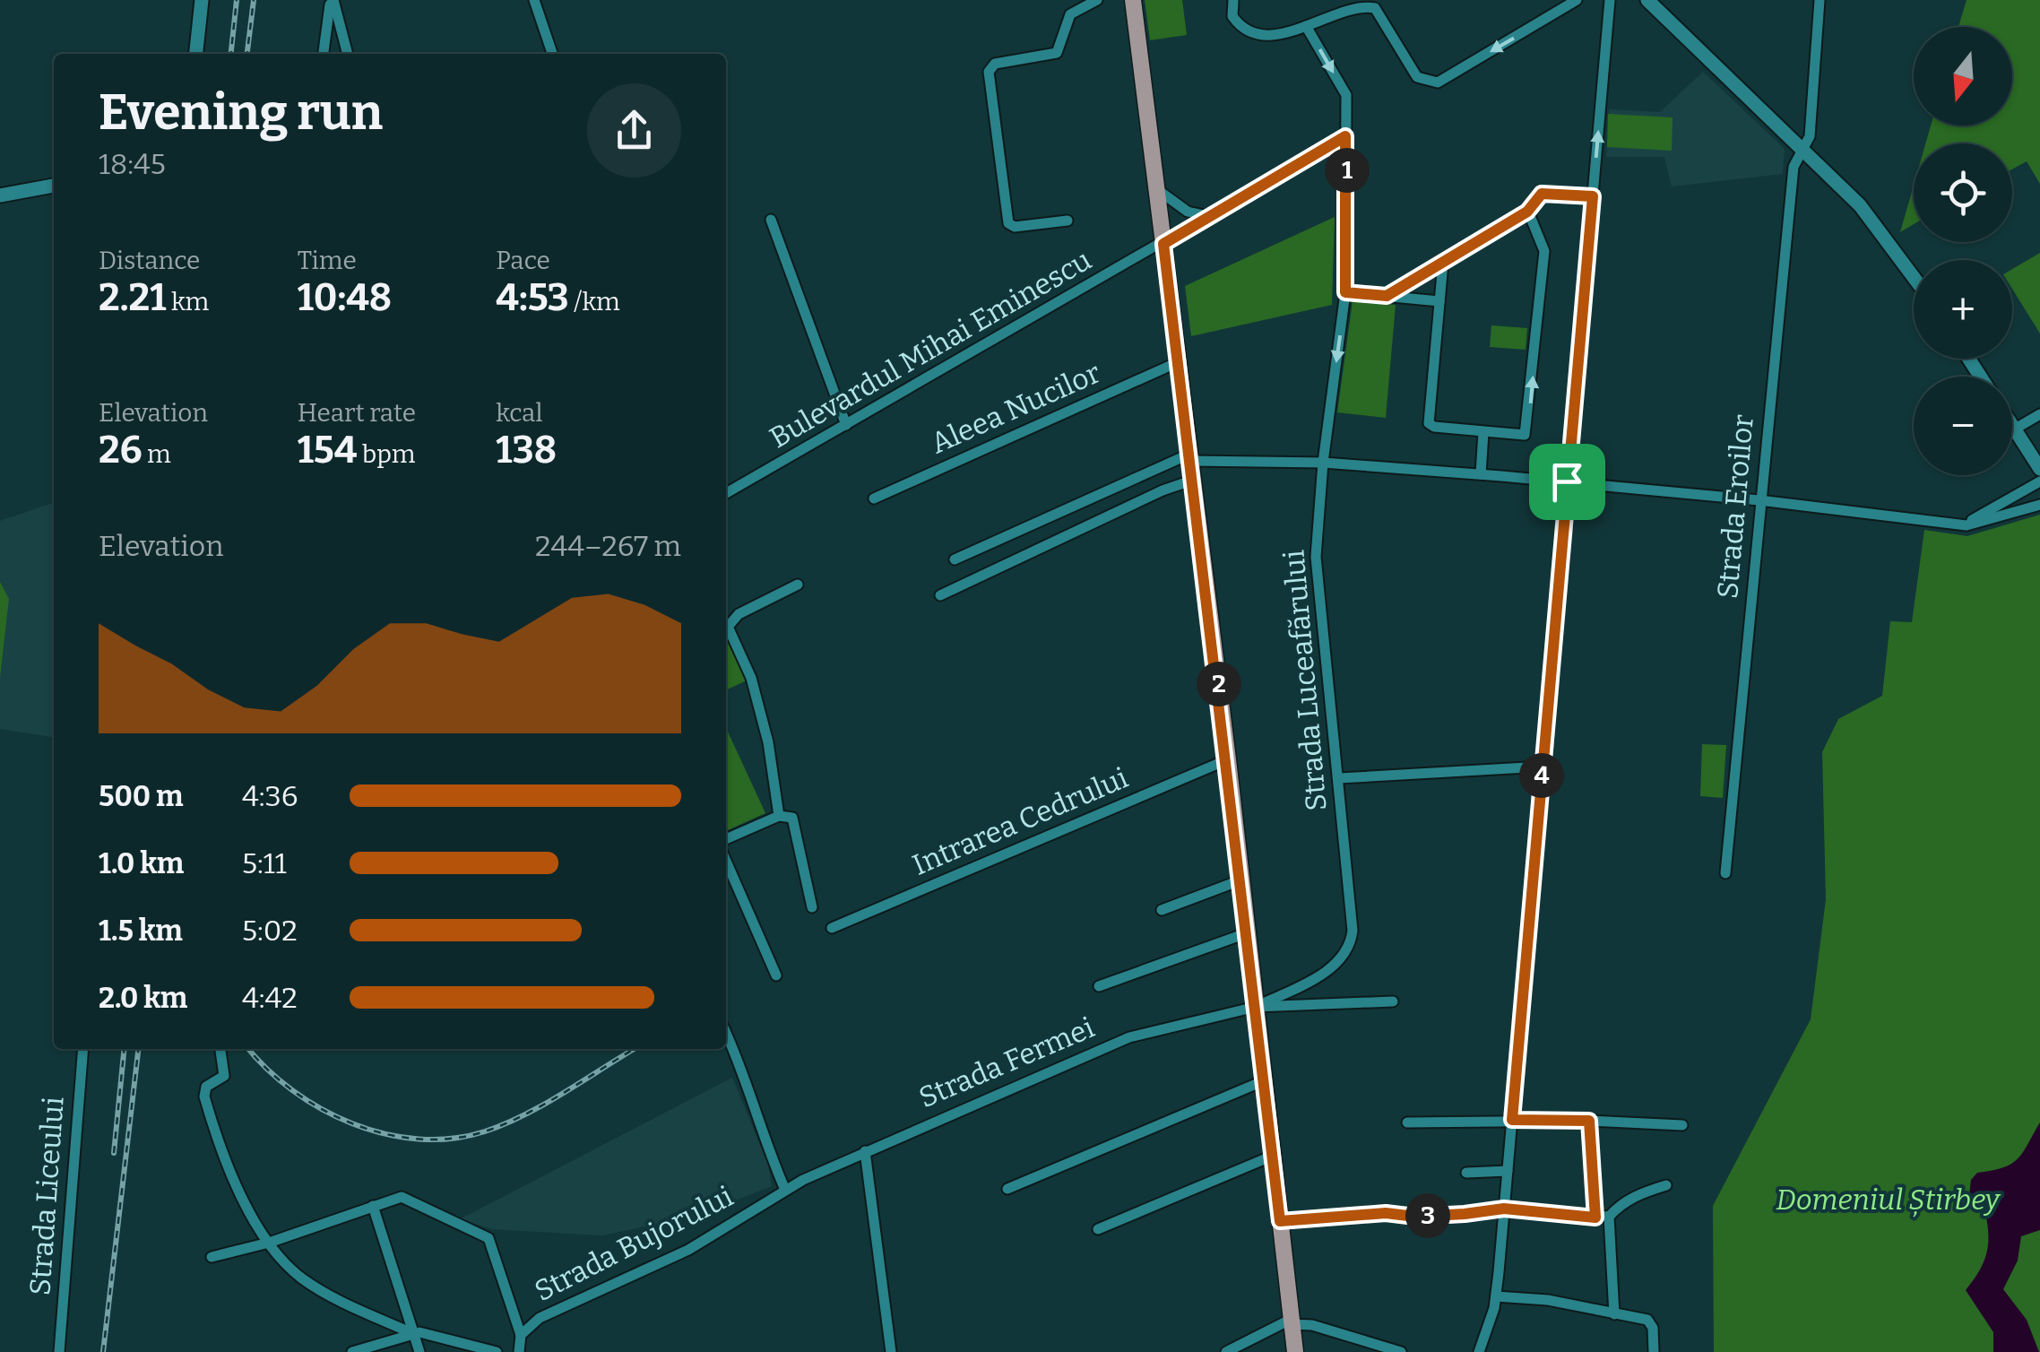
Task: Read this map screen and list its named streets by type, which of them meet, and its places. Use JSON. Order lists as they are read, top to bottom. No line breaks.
{"streets":{"street":["Bulevardul Mihai Eminescu","Aleea Nucilor","Strada Eroilor","Strada Luceafărului","Intrarea Cedrului","Strada Fermei","Strada Liceului","Strada Bujorului"]},"crossings":[["Bulevardul Mihai Eminescu","Strada Luceafărului"],["Strada Luceafărului","Strada Fermei"],["Strada Fermei","Strada Bujorului"]],"parks":["Domeniul Știrbey"],"north":"bottom","page":{"map_buttons":["+","−"],"heading":["Evening run","18:45"],"pins":["1","2","4","3"],"stats":[["Distance","2.21 km"],["Time","10:48"],["Pace","4:53 /km"],["Elevation","26 m"],["Heart rate","154 bpm"],["kcal","138"]],"chart":["Elevation","244–267 m"],"list":[{"name":"500 m","note":"4:36"},{"name":"1.0 km","note":"5:11"},{"name":"1.5 km","note":"5:02"},{"name":"2.0 km","note":"4:42"}]}}
